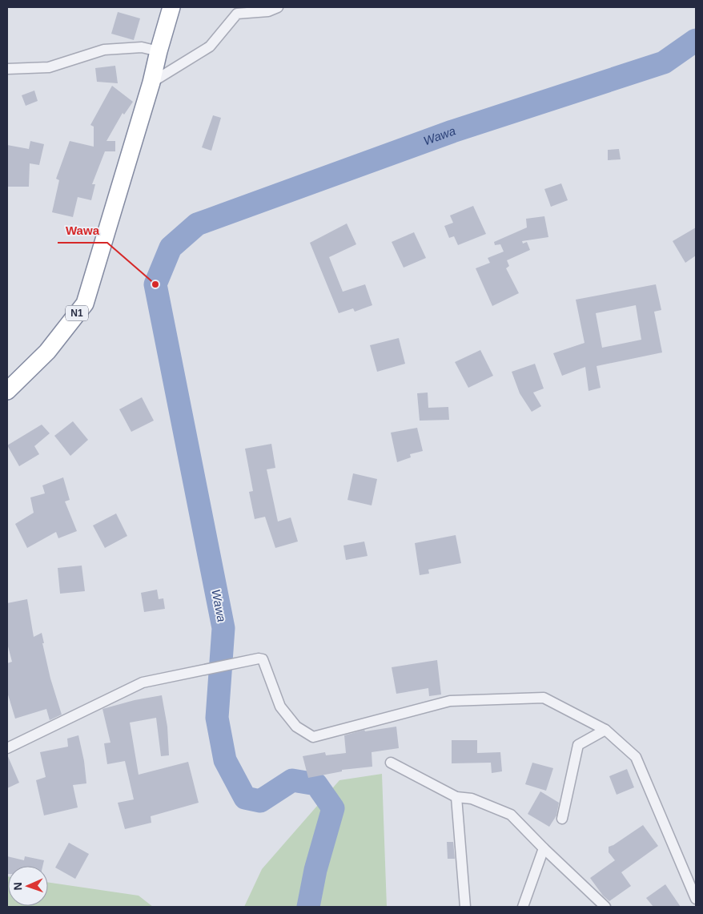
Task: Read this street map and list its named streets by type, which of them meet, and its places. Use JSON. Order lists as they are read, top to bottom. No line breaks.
{"streets":{"highway":["N1"]},"water":["Wawa"],"places":["Wawa"],"north":"left"}
